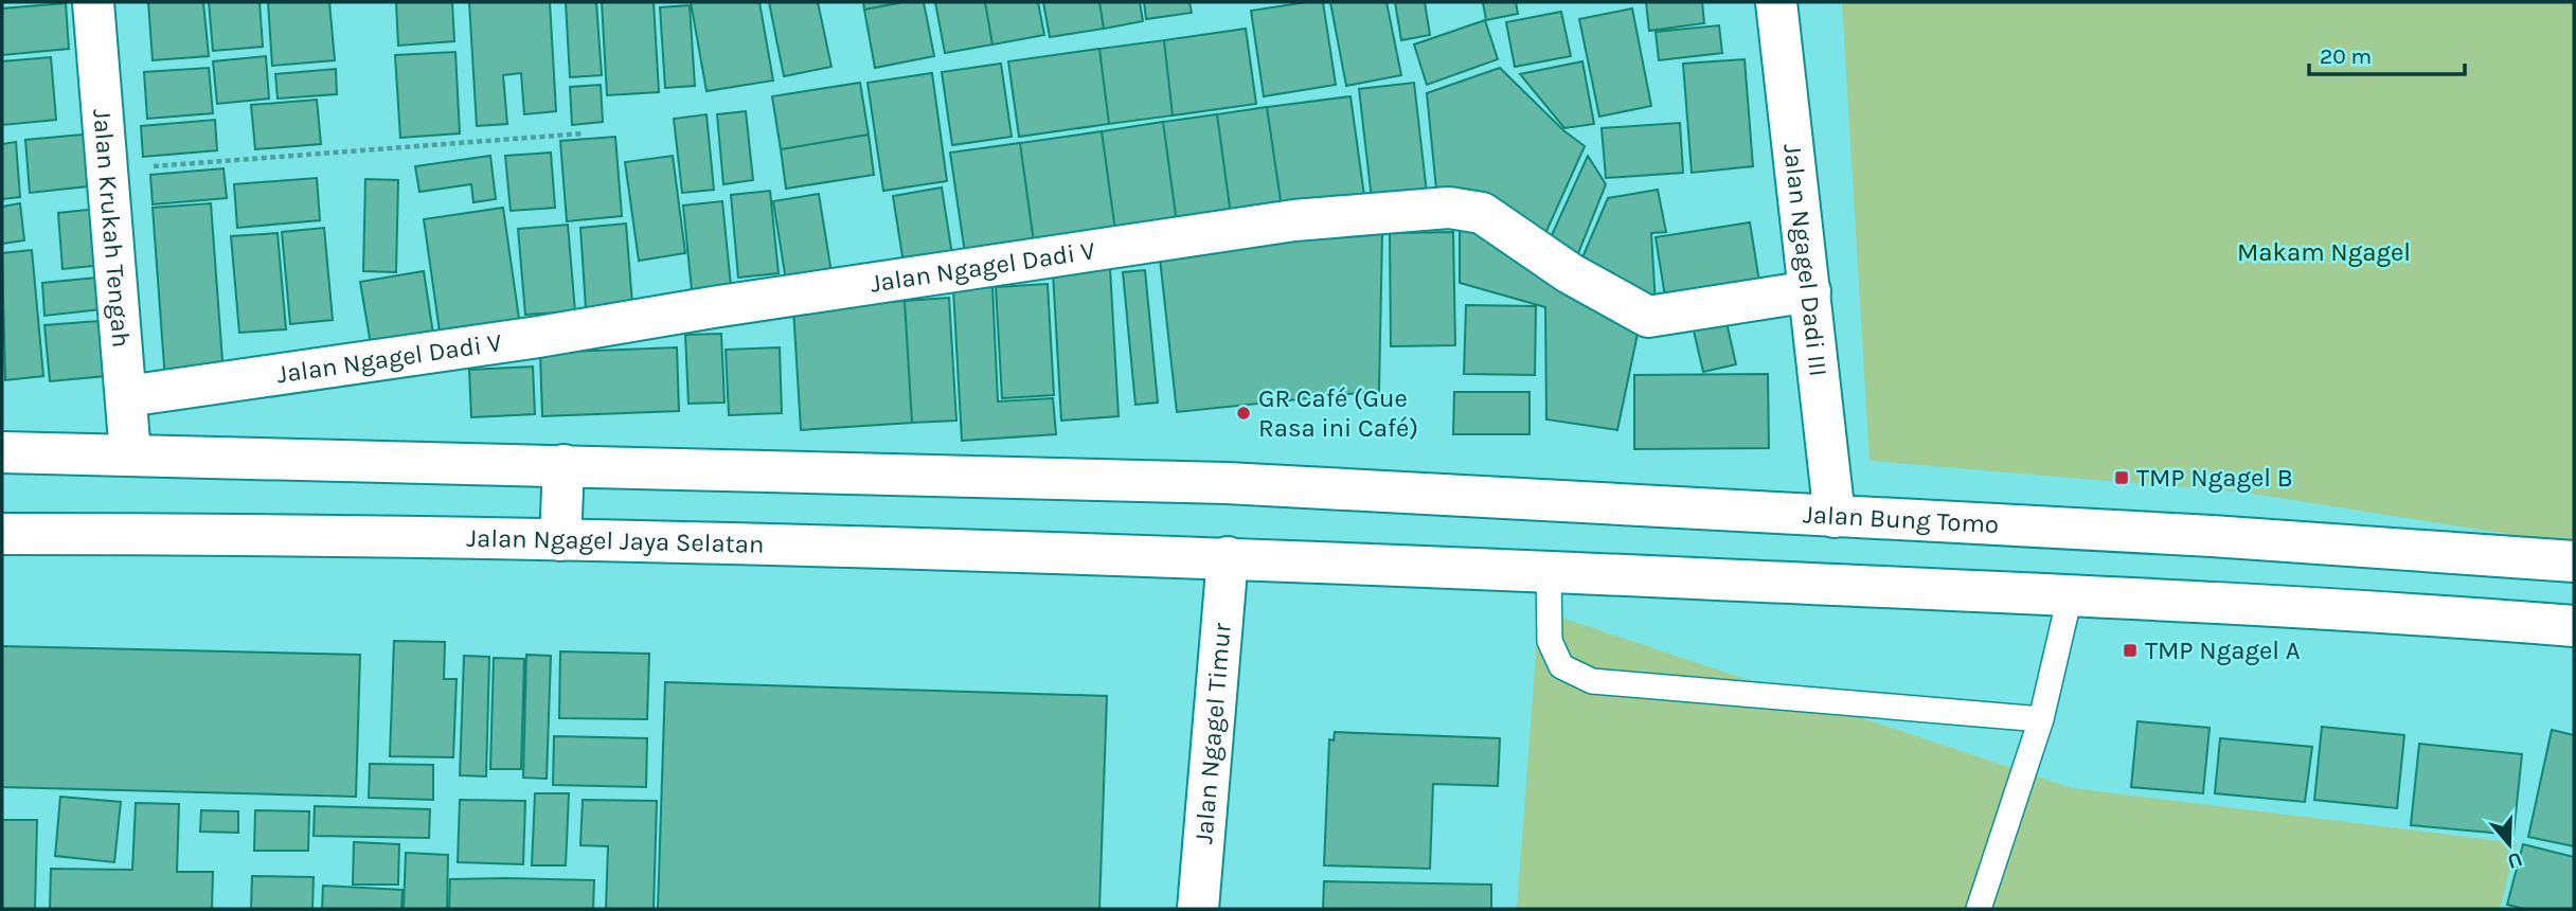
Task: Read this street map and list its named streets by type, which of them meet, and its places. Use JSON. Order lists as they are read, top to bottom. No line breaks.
{"streets":{"main road":["Jalan Krukah Tengah","Jalan Ngagel Dadi III","Jalan Ngagel Dadi V","Jalan Bung Tomo","Jalan Ngagel Jaya Selatan","Jalan Ngagel Timur"]},"crossings":[["Jalan Krukah Tengah","Jalan Ngagel Dadi V"],["Jalan Ngagel Dadi III","Jalan Ngagel Dadi V"],["Jalan Ngagel Dadi III","Jalan Bung Tomo"],["Jalan Ngagel Jaya Selatan","Jalan Ngagel Timur"]],"parks":["Makam Ngagel"],"places":{"other":["GR Café (Gue Rasa ini Café)"],"transit":["TMP Ngagel B","TMP Ngagel A"]},"scale_bar":"20 m","north":"bottom"}
